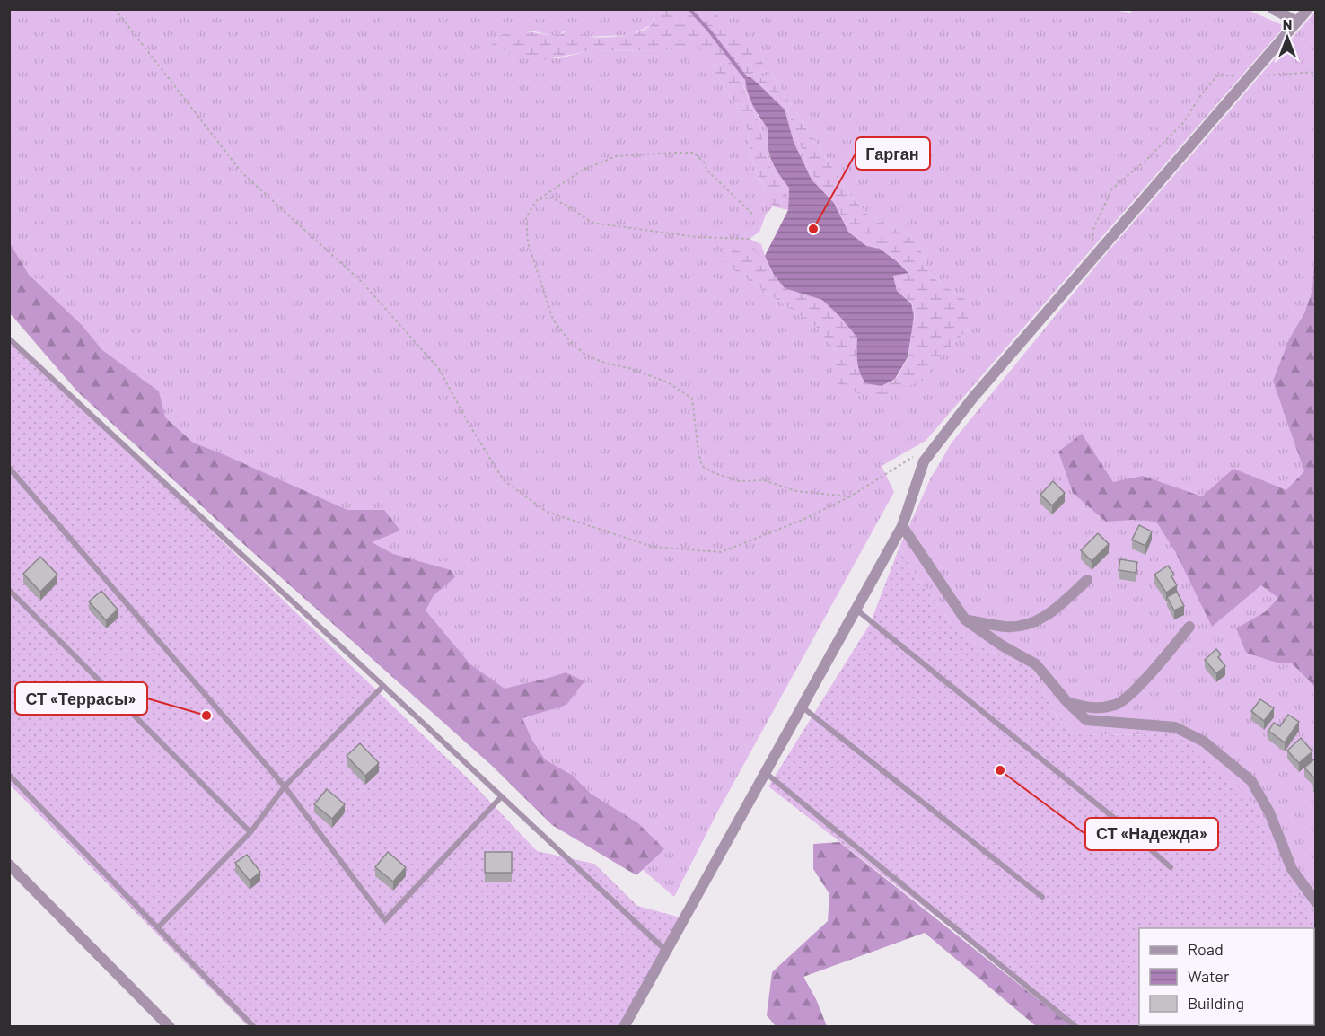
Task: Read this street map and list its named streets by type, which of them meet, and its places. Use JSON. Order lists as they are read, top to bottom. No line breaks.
{"places":["Гарган","СТ «Террасы»","СТ «Надежда»"],"legend":["Road","Water","Building"],"north":"top"}
